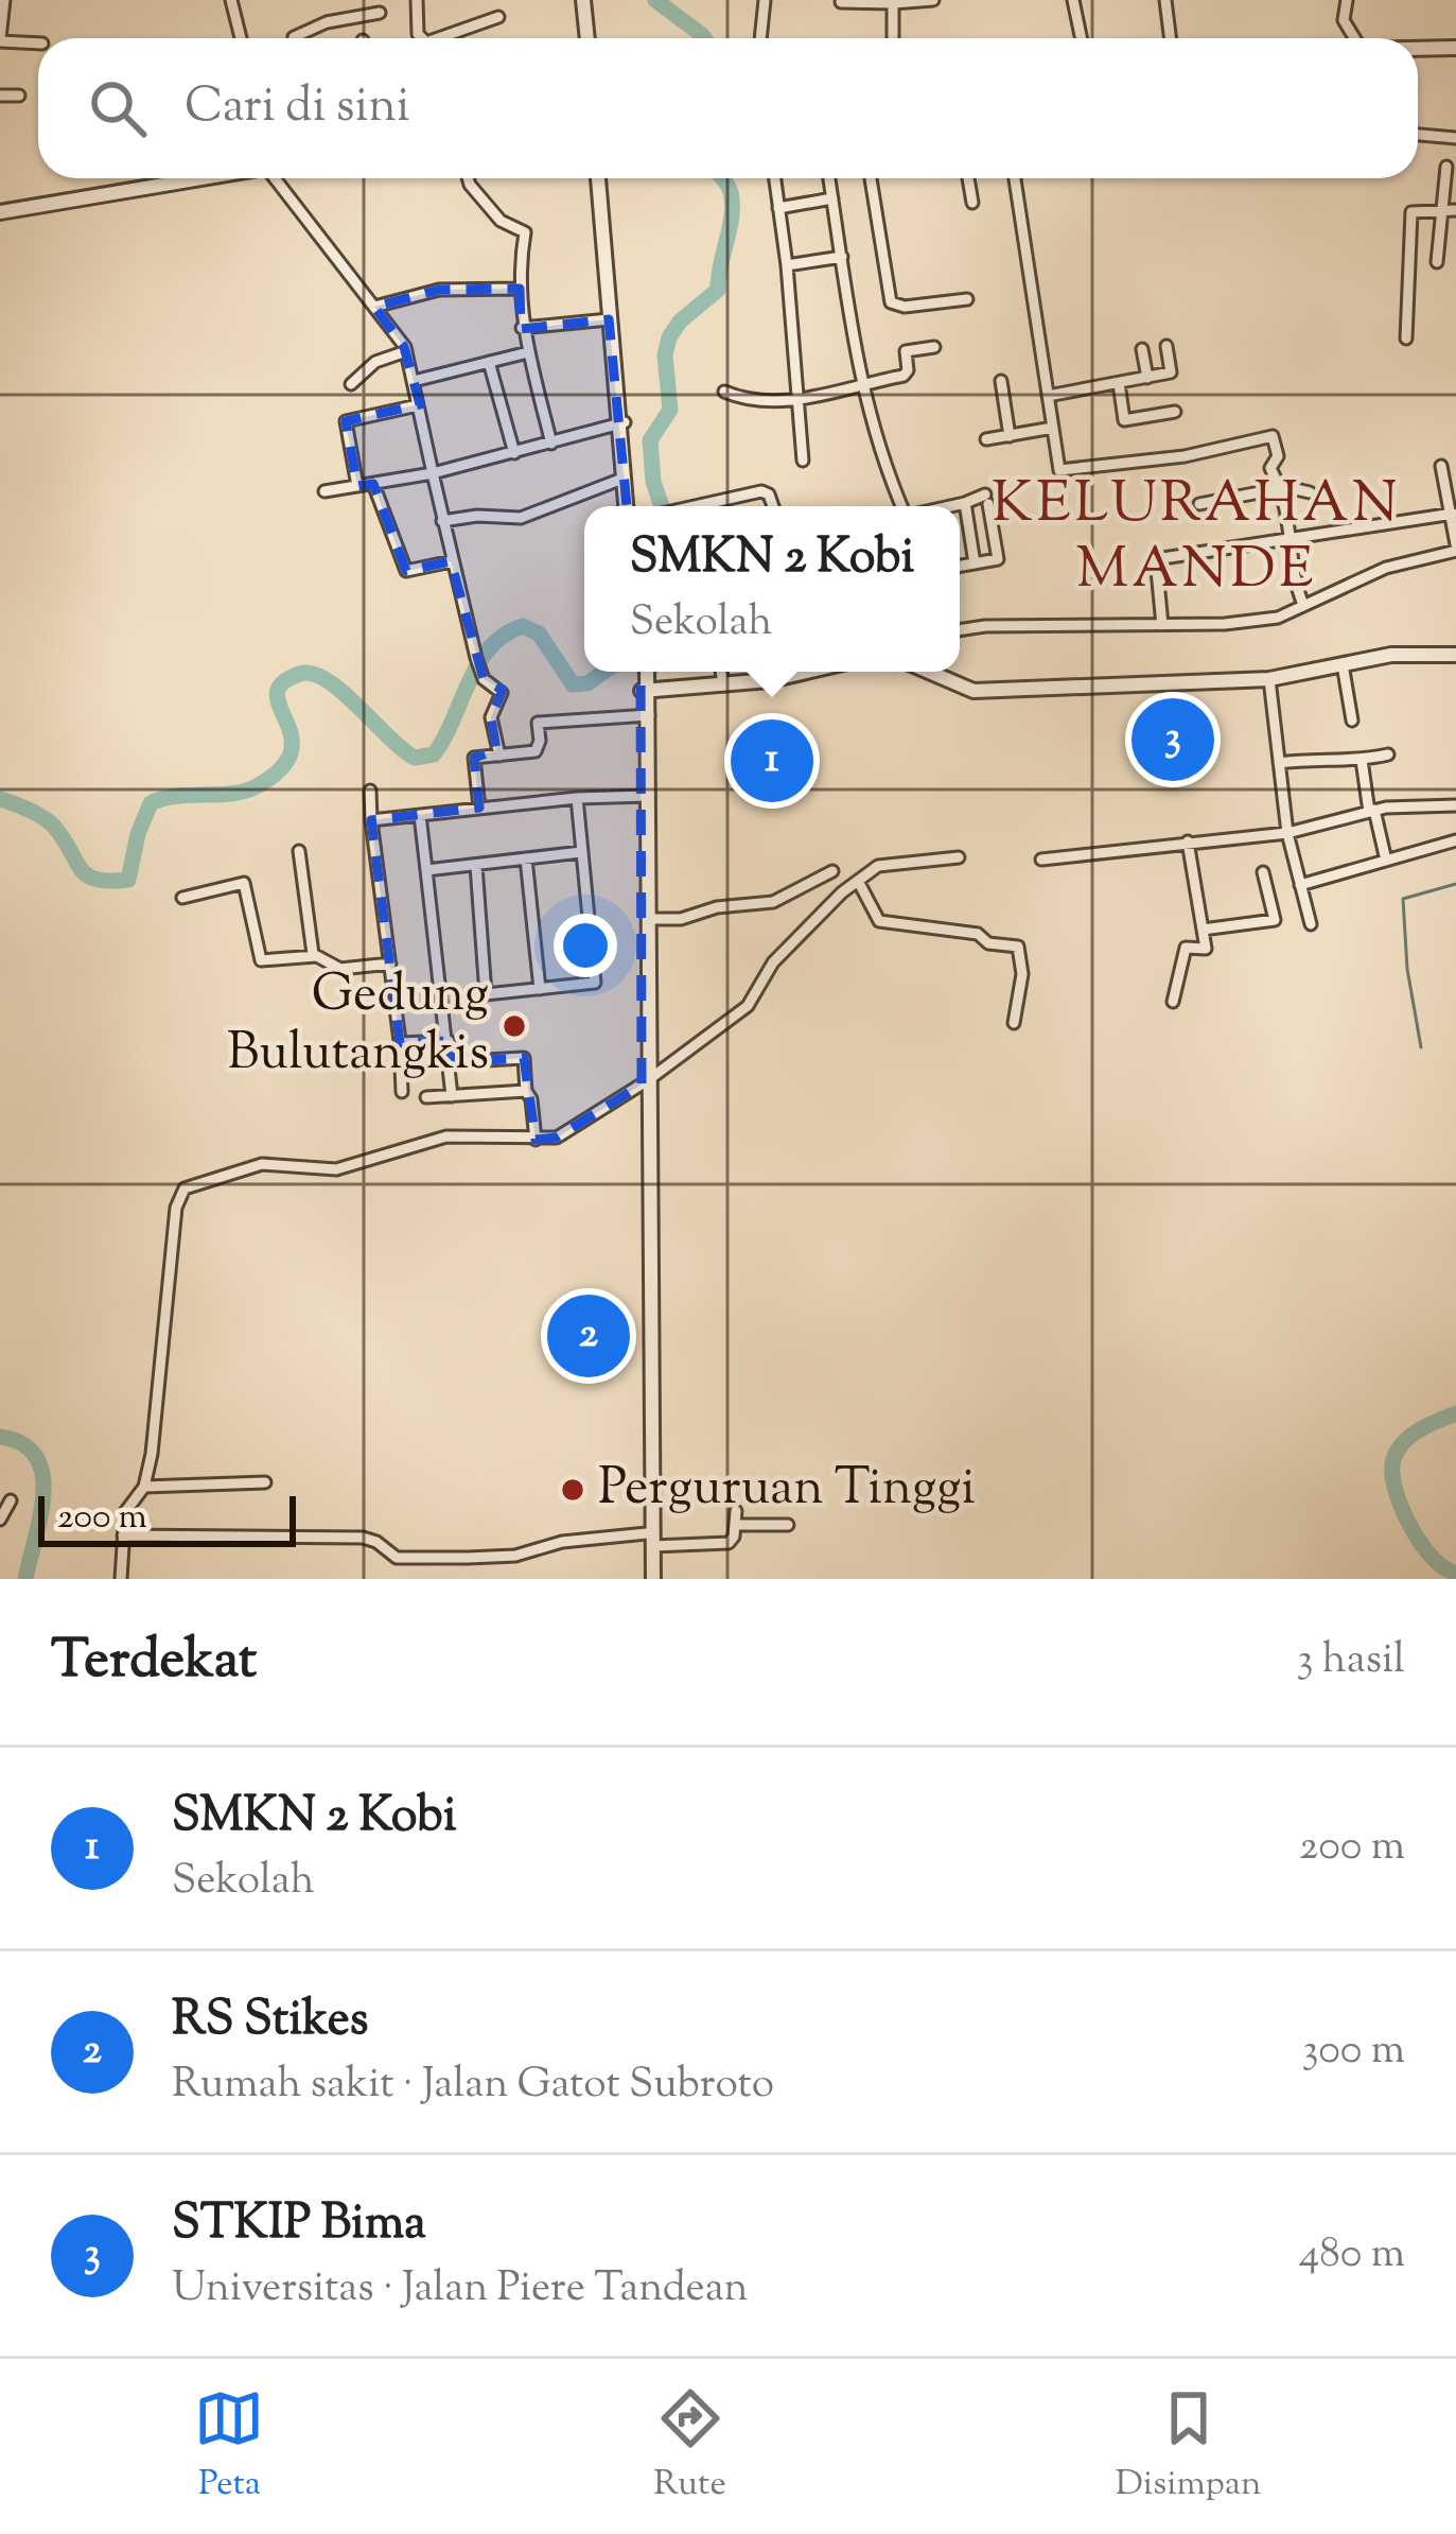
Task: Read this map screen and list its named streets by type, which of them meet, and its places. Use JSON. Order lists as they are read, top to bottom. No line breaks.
{"districts":["KELURAHAN MANDE"],"places":["Gedung Bulutangkis","Perguruan Tinggi"],"scale_bar":"200 m","page":{"search":"Cari di sini","popup":["SMKN 2 Kobi","Sekolah"],"pins":["3","1","2"],"scale":"200 m","heading":["Terdekat","3 hasil"],"list":[{"mark":"1","name":"SMKN 2 Kobi","note":"Sekolah","value":"200 m"},{"mark":"2","name":"RS Stikes","note":"Rumah sakit · Jalan Gatot Subroto","value":"300 m"},{"mark":"3","name":"STKIP Bima","note":"Universitas · Jalan Piere Tandean","value":"480 m"}],"nav":["Peta","Rute","Disimpan"]}}
